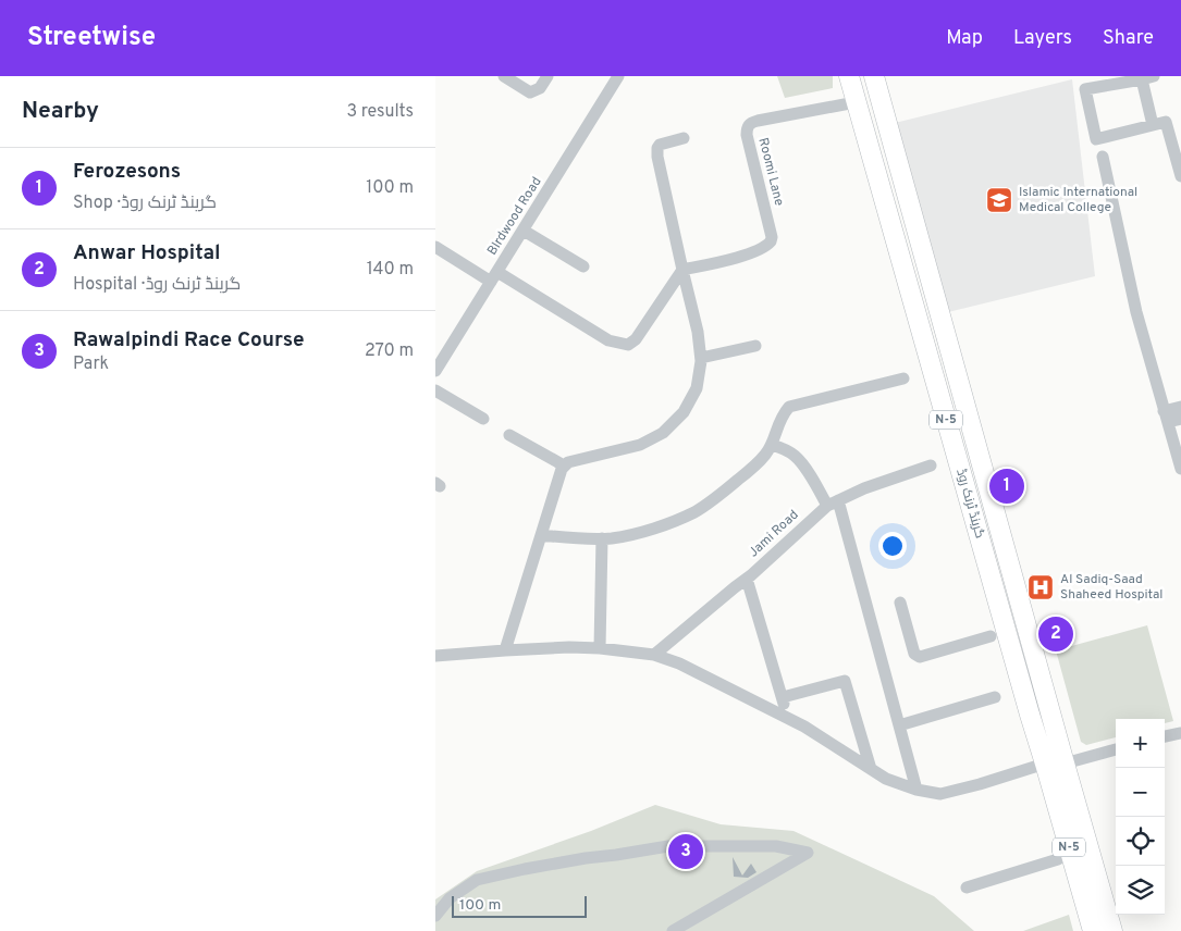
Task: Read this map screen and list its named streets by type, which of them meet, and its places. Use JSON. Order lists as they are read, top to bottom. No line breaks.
{"streets":{"highway":["N-5","گرینڈ ٹرنک روڈ"],"street":["Roomi Lane","BIrdwood Road","Jami Road"]},"crossings":[["Roomi Lane","گرینڈ ٹرنک روڈ"]],"places":{"school or university":["Islamic International Medical College"],"hospital":["Al Sadiq-Saad Shaheed Hospital"]},"scale_bar":"100 m","page":{"header":"Streetwise","nav":["Map","Layers","Share"],"heading":["Nearby","3 results"],"list":[{"mark":"1","name":"Ferozesons","note":"Shop · گرینڈ ٹرنک روڈ","value":"100 m"},{"mark":"2","name":"Anwar Hospital","note":"Hospital · گرینڈ ٹرنک روڈ","value":"140 m"},{"mark":"3","name":"Rawalpindi Race Course","note":"Park","value":"270 m"}],"pins":["1","2","3"],"map_buttons":["+","−"],"scale":"100 m"}}
